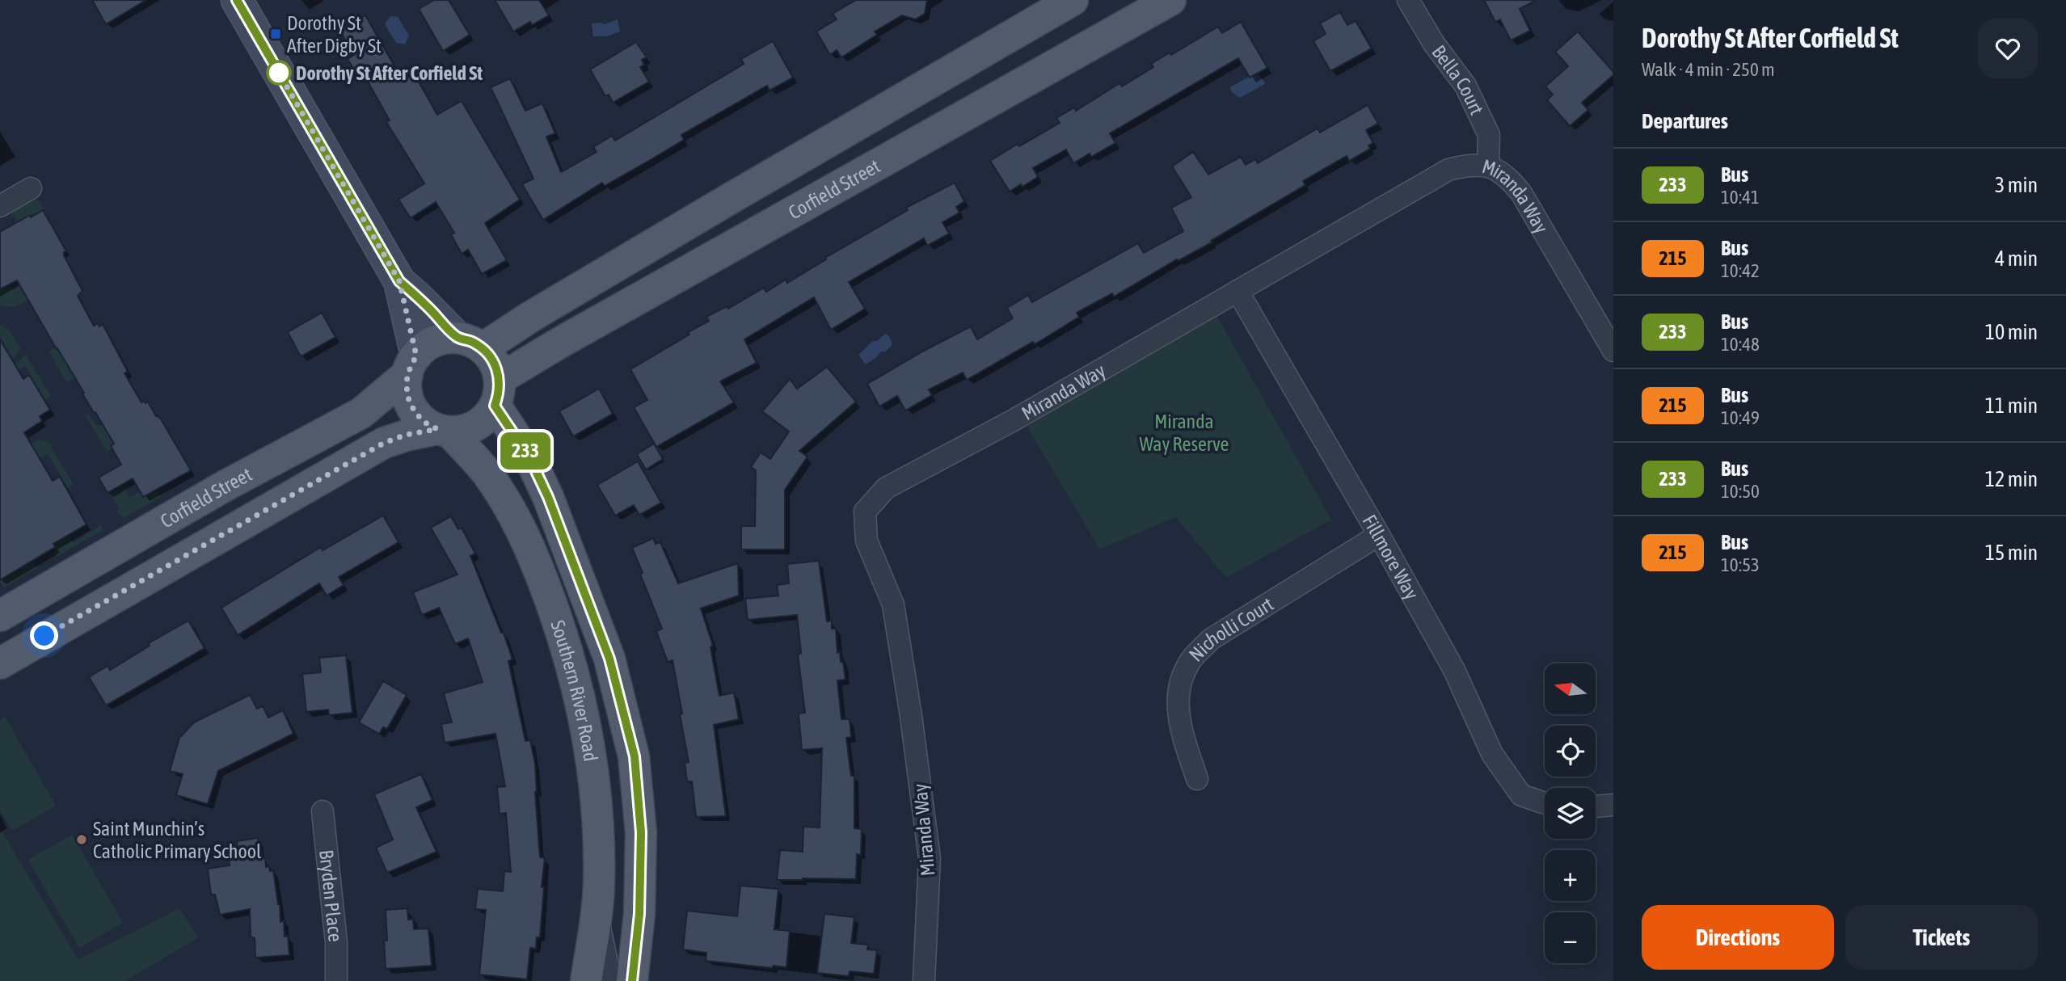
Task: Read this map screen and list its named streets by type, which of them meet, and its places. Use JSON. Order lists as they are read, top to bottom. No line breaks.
{"streets":{"main road":["Corfield Street","Southern River Road"],"street":["Bella Court","Miranda Way","Fillmore Way","Nicholli Court","Bryden Place"]},"crossings":[["Bella Court","Miranda Way"],["Corfield Street","Southern River Road"],["Miranda Way","Fillmore Way"],["Fillmore Way","Nicholli Court"]],"parks":["Miranda Way Reserve"],"places":{"transit":["Dorothy St After Digby St"],"other":["Dorothy St After Corfield St","Saint Munchin’s Catholic Primary School"]},"lines":["bus line 233"],"north":"left","page":{"on_map":"233","heading":[["Dorothy St After Corfield St","Walk · 4 min · 250 m"],"Departures"],"list":[{"mark":"233","name":"Bus","note":"10:41","value":"3 min"},{"mark":"215","name":"Bus","note":"10:42","value":"4 min"},{"mark":"233","name":"Bus","note":"10:48","value":"10 min"},{"mark":"215","name":"Bus","note":"10:49","value":"11 min"},{"mark":"233","name":"Bus","note":"10:50","value":"12 min"},{"mark":"215","name":"Bus","note":"10:53","value":"15 min"}],"map_buttons":["+","−"],"buttons":["Directions","Tickets"]}}
